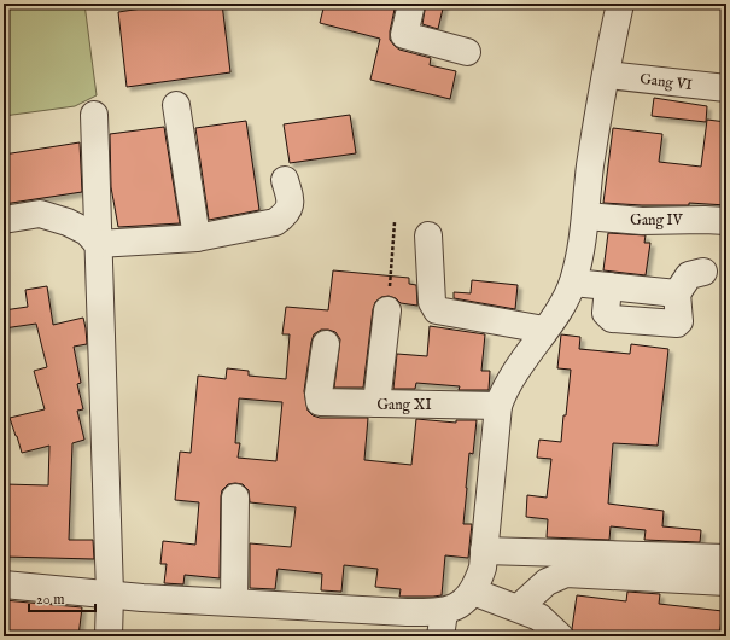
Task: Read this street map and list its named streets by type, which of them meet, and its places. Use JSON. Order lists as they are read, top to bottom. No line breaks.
{"streets":{"street":["Gang VI","Gang IV","Gang XI"]},"scale_bar":"20 m"}
